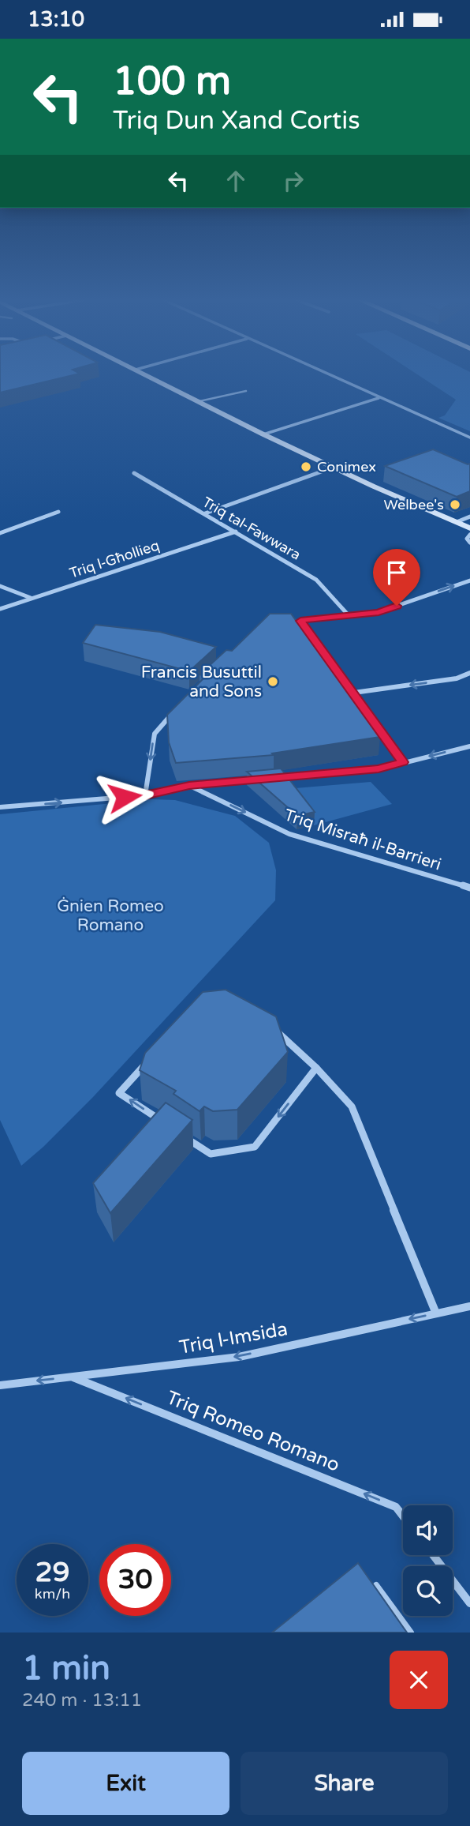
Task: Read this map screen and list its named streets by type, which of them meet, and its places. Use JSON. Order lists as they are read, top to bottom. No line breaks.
{"streets":{"street":["Triq tal-Fawwara","Triq l-Għollieq","Triq Misraħ il-Barrieri","Triq l-Imsida","Triq Romeo Romano"]},"crossings":[["Triq tal-Fawwara","Triq l-Għollieq"],["Triq l-Imsida","Triq Romeo Romano"]],"one_way":["Triq Misraħ il-Barrieri","Triq l-Imsida","Triq Romeo Romano"],"parks":["Ġnien Romeo Romano"],"places":["Conimex","Welbee's","Francis Busuttil and Sons"],"page":{"status":"13:10","turn":["100 m","Triq Dun Xand Cortis"],"speed":"29 km/h","limit":"30","heading":["1 min","240 m · 13:11"],"buttons":["Exit","Share"]}}
